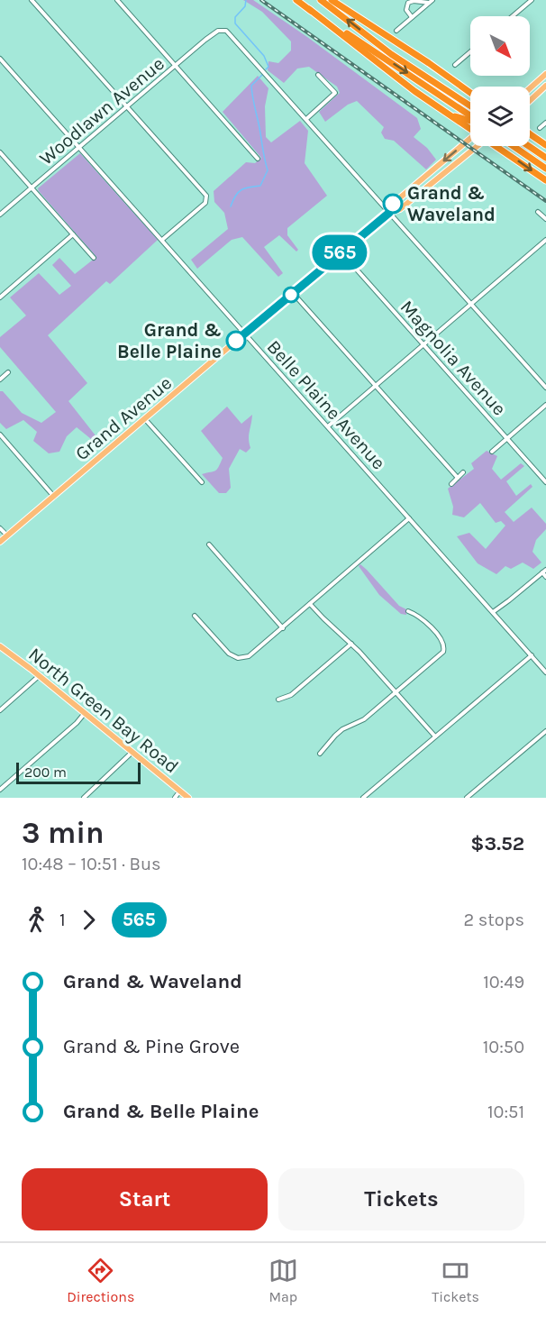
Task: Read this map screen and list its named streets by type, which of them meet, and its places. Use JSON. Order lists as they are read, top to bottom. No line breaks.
{"streets":{"main road":["Grand Avenue","North Green Bay Road"],"street":["Woodlawn Avenue","Magnolia Avenue","Belle Plaine Avenue"]},"crossings":[["Woodlawn Avenue","Belle Plaine Avenue"],["Magnolia Avenue","Grand Avenue"],["Belle Plaine Avenue","Grand Avenue"]],"places":["Grand & Waveland","Grand & Belle Plaine"],"lines":["bus line 565"],"scale_bar":"200 m","north":"bottom right","page":{"on_map":"565","scale":"200 m","heading":["3 min","10:48 – 10:51 · Bus","$3.52"],"legs":["1","565","2 stops"],"list":[{"name":"Grand & Waveland","value":"10:49"},{"name":"Grand & Pine Grove","value":"10:50"},{"name":"Grand & Belle Plaine","value":"10:51"}],"buttons":["Start","Tickets"],"tabs":["Directions","Map","Tickets"]}}
